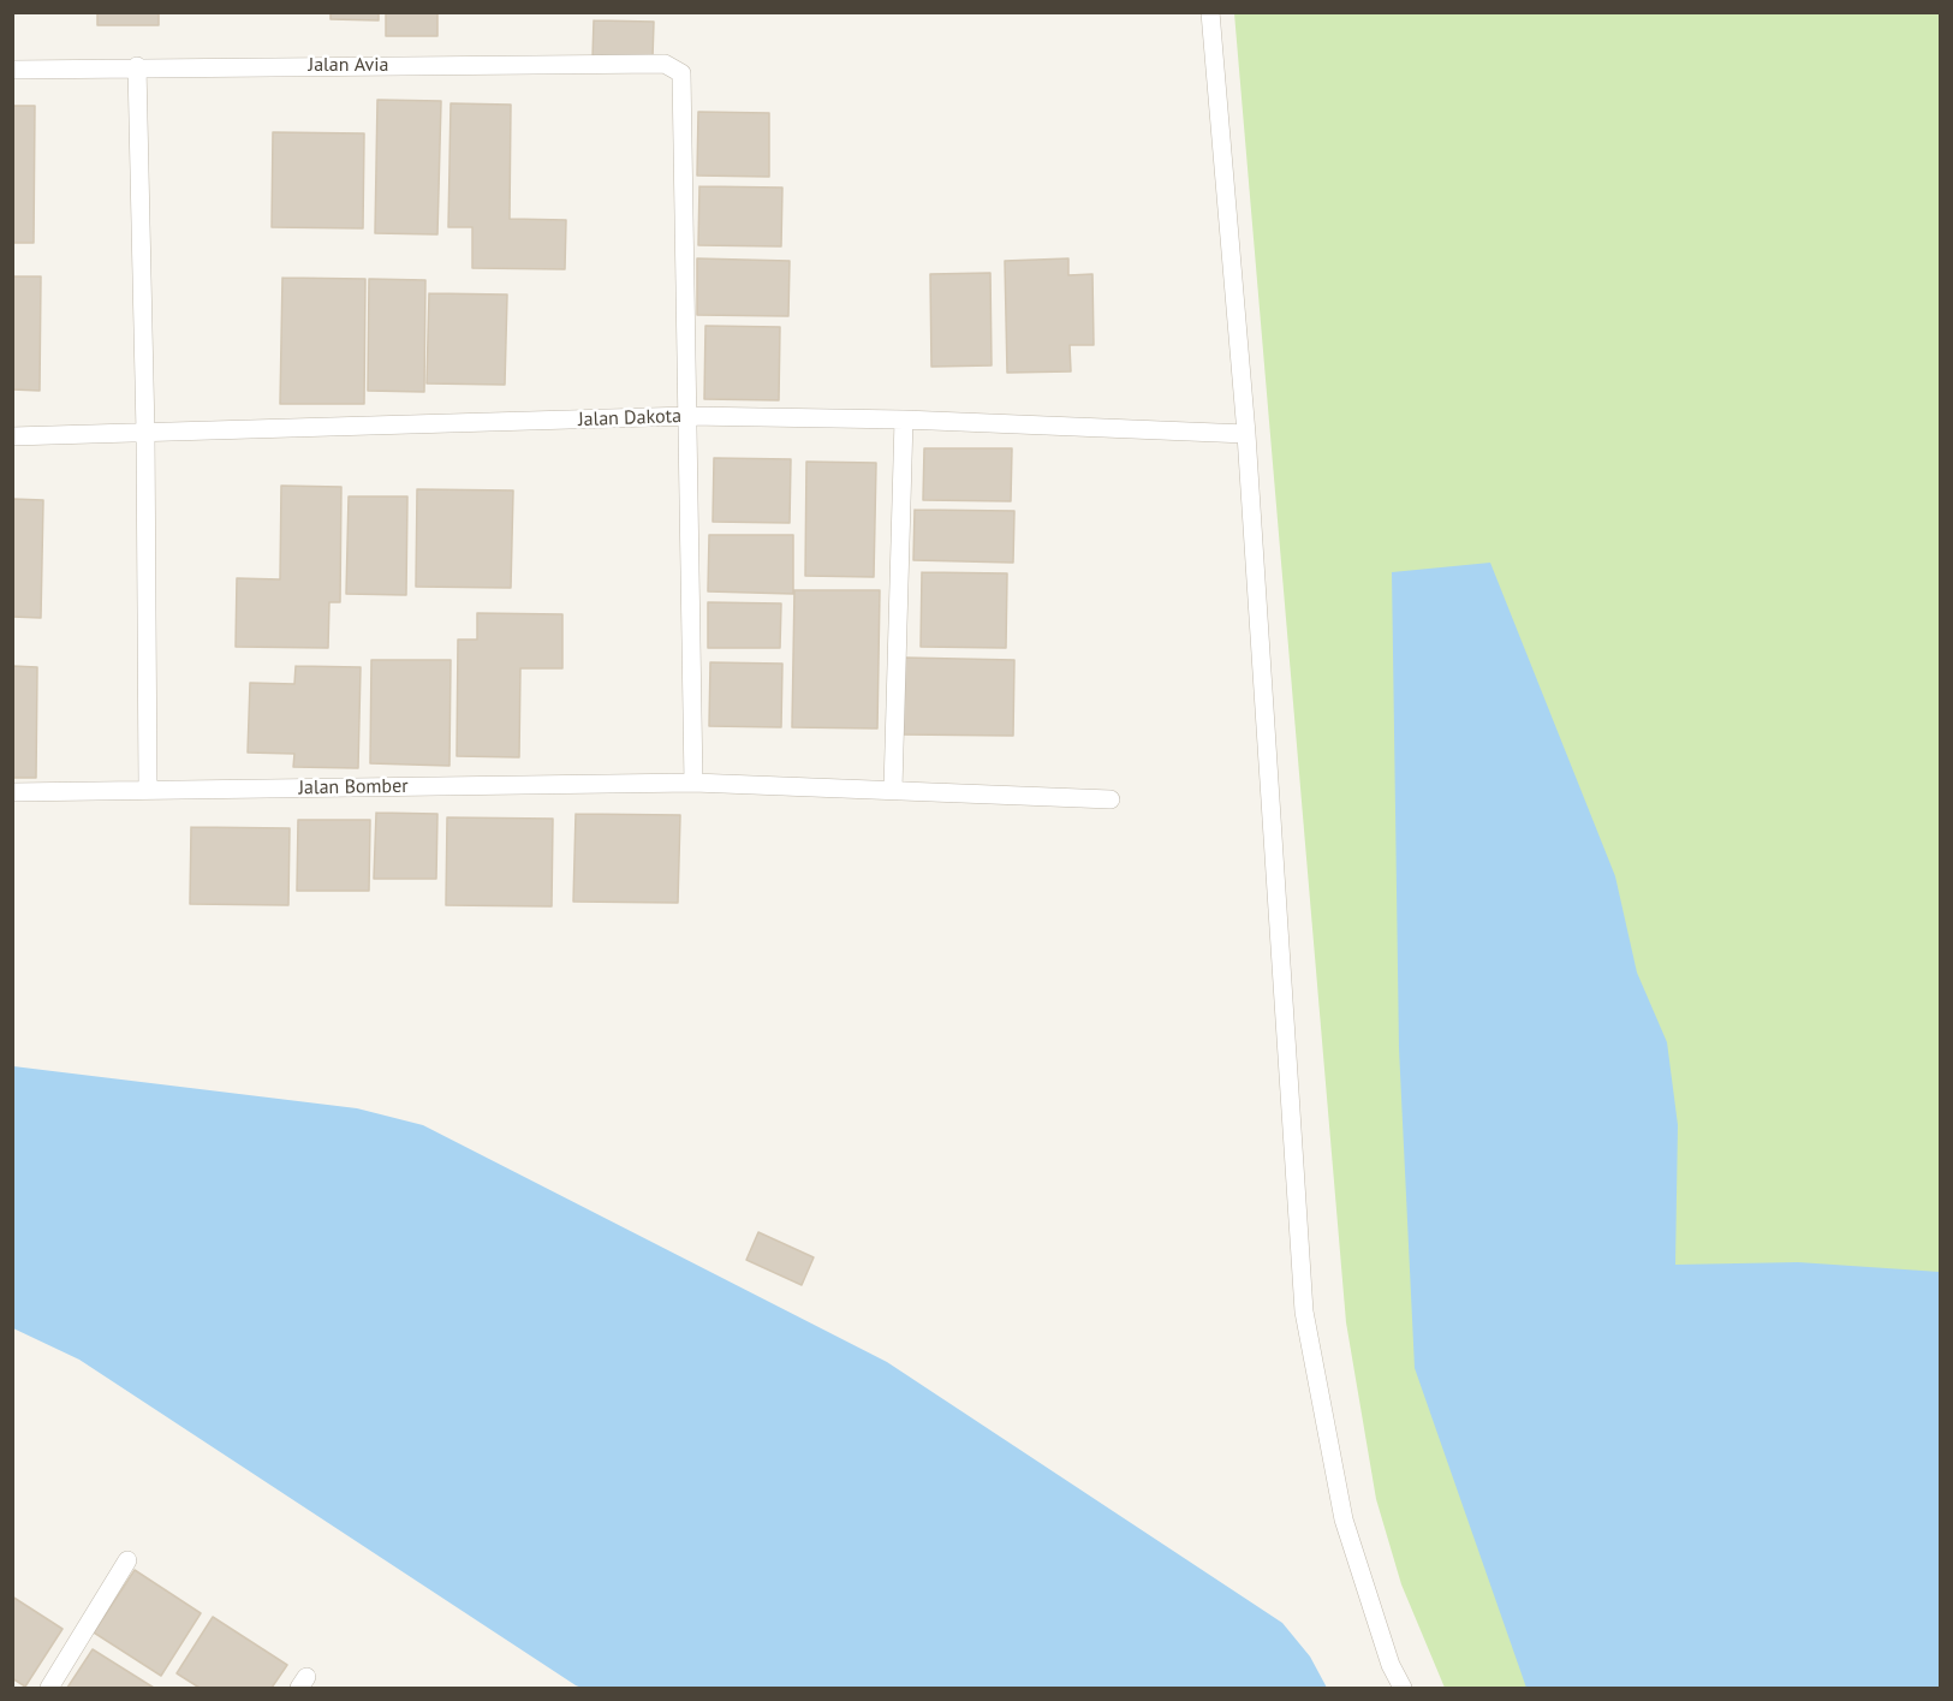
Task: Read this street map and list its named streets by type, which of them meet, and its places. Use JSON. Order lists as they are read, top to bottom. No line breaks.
{"streets":{"lane":["Jalan Avia","Jalan Dakota","Jalan Bomber"]},"crossings":[["Jalan Avia","Jalan Dakota"]]}
